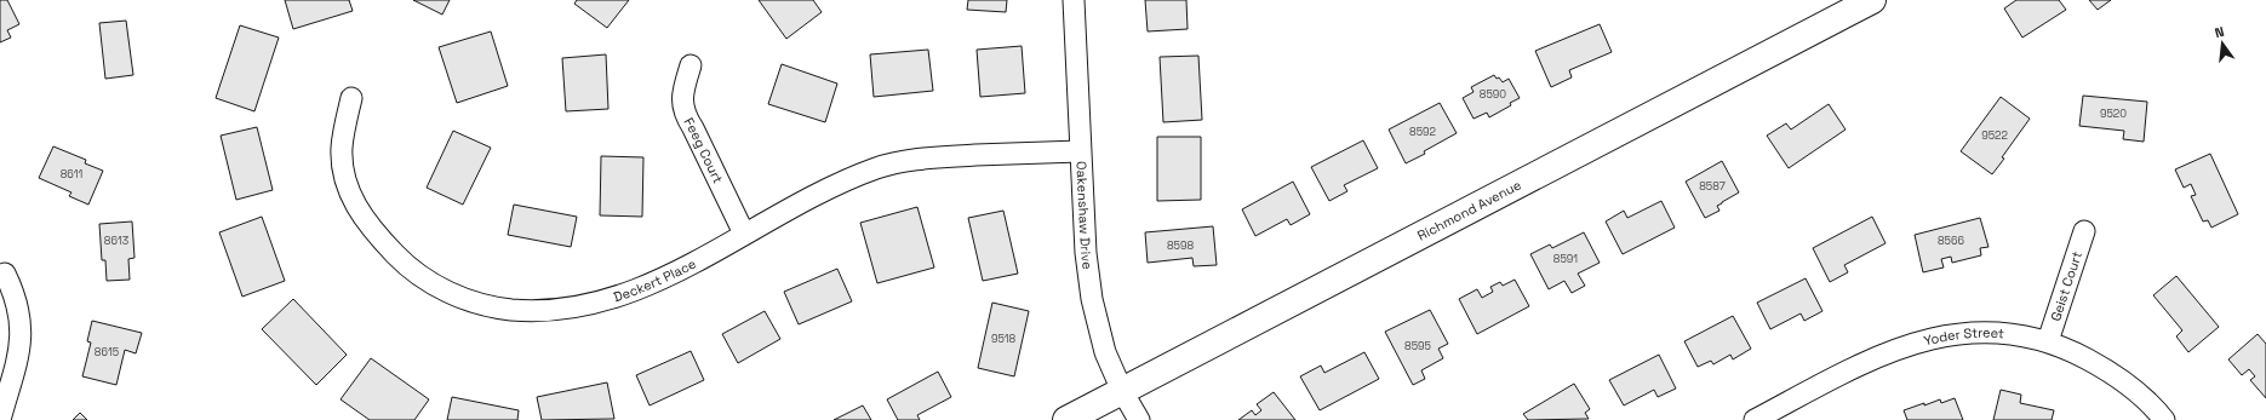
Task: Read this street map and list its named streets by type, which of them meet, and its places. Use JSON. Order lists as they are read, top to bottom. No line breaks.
{"streets":{"street":["Feeg Court","Richmond Avenue","Oakenshaw Drive","Deckert Place","Geist Court","Yoder Street"]},"crossings":[["Feeg Court","Deckert Place"],["Richmond Avenue","Oakenshaw Drive"],["Oakenshaw Drive","Deckert Place"],["Geist Court","Yoder Street"]],"house_numbers":["8590","9520","8592","9522","8611","8587","8613","8566","8598","8591","9518","8595","8615"],"north":"top"}
